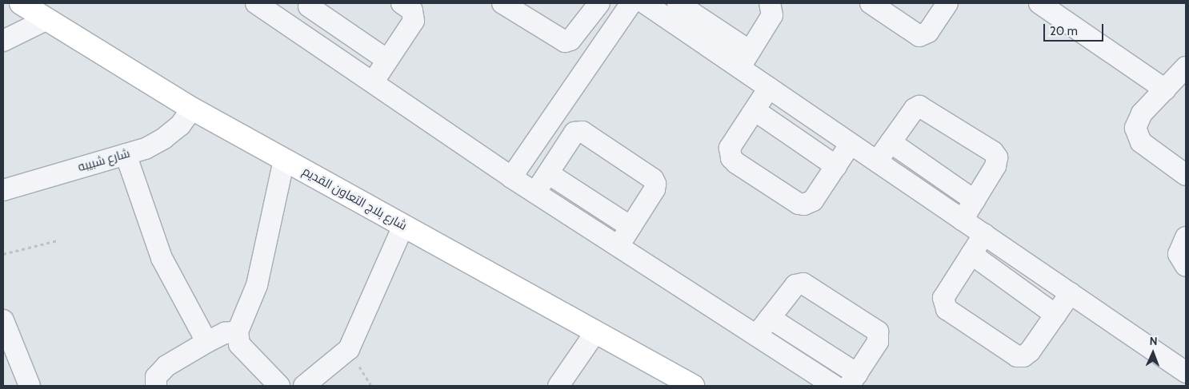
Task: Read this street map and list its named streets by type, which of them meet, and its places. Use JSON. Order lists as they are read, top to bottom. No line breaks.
{"streets":{"street":["شارع شبيبه","شارع بلاج التعاون القديم"]},"crossings":[["شارع شبيبه","شارع بلاج التعاون القديم"]],"scale_bar":"20 m","north":"top"}
